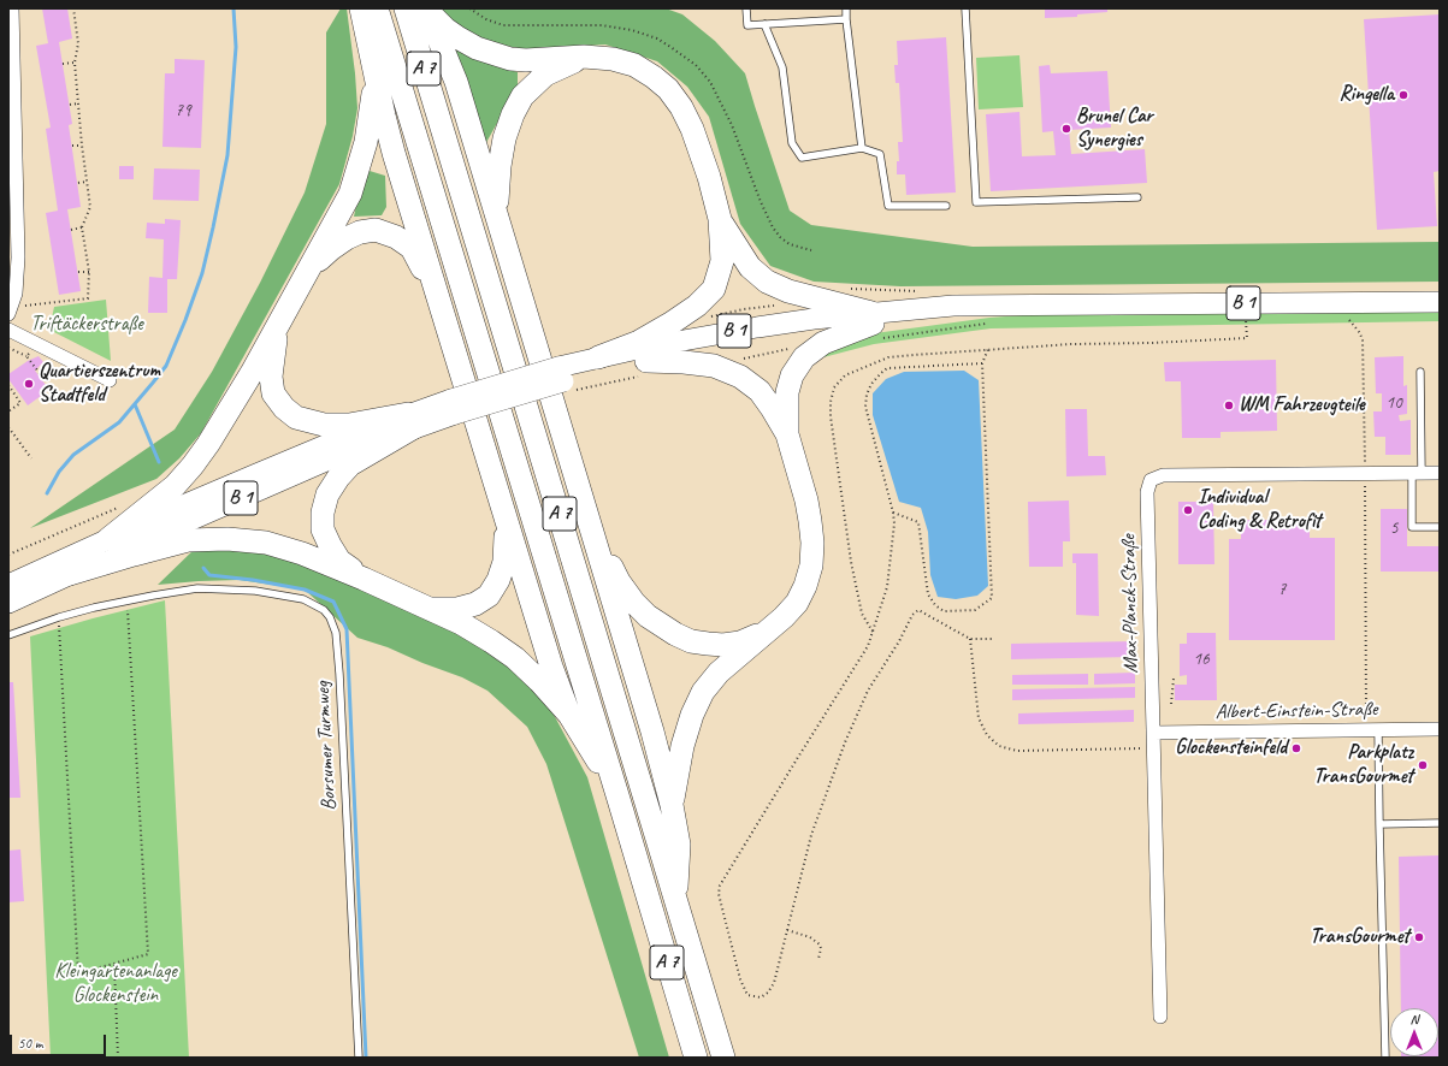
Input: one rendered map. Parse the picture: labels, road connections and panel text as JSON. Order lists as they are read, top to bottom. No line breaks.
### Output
{"streets":{"highway":["A 7"],"main road":["B 1"],"street":["Max-Planck-Straße","Albert-Einstein-Straße"],"lane":["Borsumer Turmweg"]},"crossings":[["Max-Planck-Straße","Albert-Einstein-Straße"]],"parks":["Triftäckerstraße","Kleingartenanlage Glockenstein"],"places":["Ringella","Brunel Car Synergies","Quartierszentrum Stadtfeld","WM Fahrzeugteile","Individual Coding & Retrofit","Glockensteinfeld","Parkplatz TransGourmet","TransGourmet"],"house_numbers":["79","10","5","7","16"],"scale_bar":"50 m","north":"top"}
